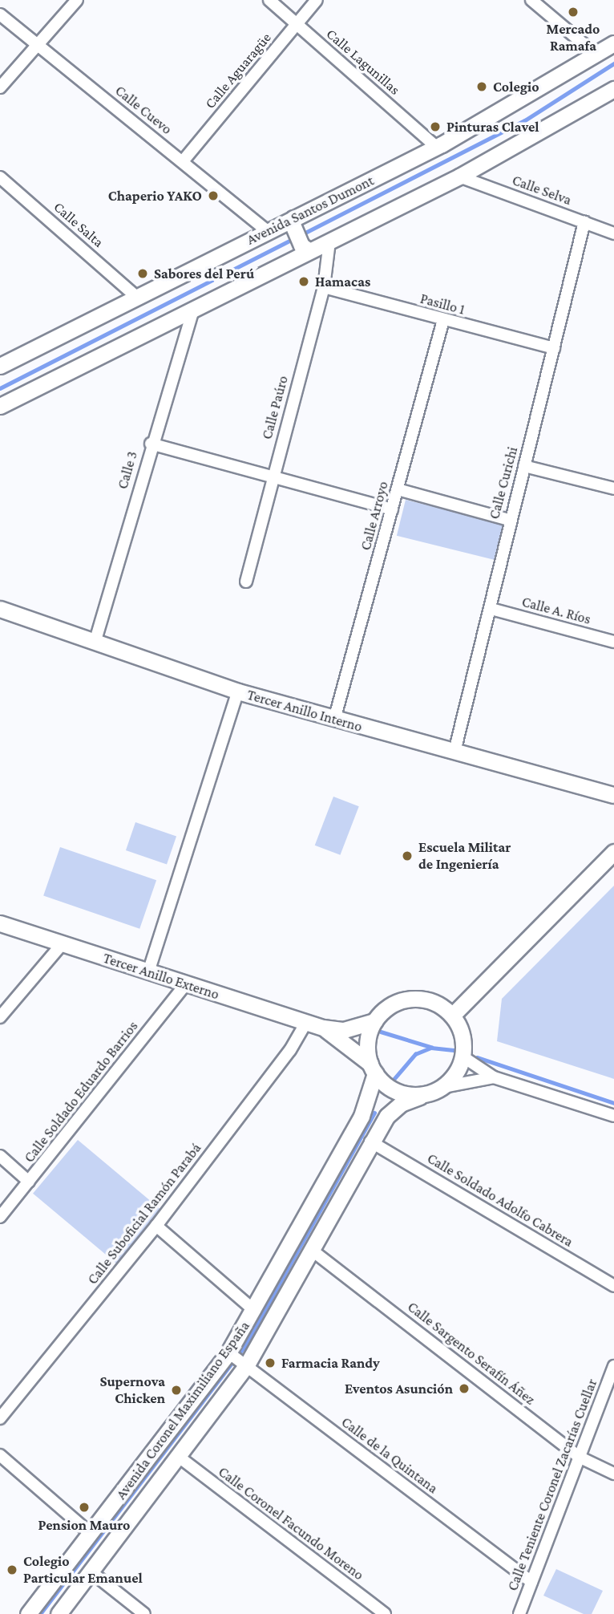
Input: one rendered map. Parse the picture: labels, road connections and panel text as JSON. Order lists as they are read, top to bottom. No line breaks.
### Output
{"streets":{"street":["Calle Lagunillas","Calle Aguaragüe","Calle Cuevo","Calle Selva","Avenida Santos Dumont","Calle Salta","Pasillo 1","Calle Paúro","Calle 3","Calle Curichi","Calle Arroyo","Calle A. Ríos","Tercer Anillo Interno","Tercer Anillo Externo","Calle Soldado Eduardo Barrios","Calle Soldado Adolfo Cabrera","Calle Suboficial Ramón Parabá","Calle Sargento Serafín Áñez","Avenida Coronel Maximiliano España","Calle de la Quintana","Calle Teniente Coronel Zacarías Cuellar","Calle Coronel Facundo Moreno"]},"crossings":[["Calle Lagunillas","Calle Aguaragüe"],["Calle Lagunillas","Avenida Santos Dumont"],["Calle Aguaragüe","Calle Cuevo"],["Calle Cuevo","Avenida Santos Dumont"],["Calle Selva","Calle Curichi"],["Avenida Santos Dumont","Calle Salta"],["Pasillo 1","Calle Paúro"],["Pasillo 1","Calle Curichi"],["Pasillo 1","Calle Arroyo"],["Calle 3","Tercer Anillo Interno"],["Calle Curichi","Calle A. Ríos"],["Calle Curichi","Tercer Anillo Interno"],["Calle Arroyo","Tercer Anillo Interno"],["Tercer Anillo Externo","Calle Soldado Eduardo Barrios"],["Tercer Anillo Externo","Calle Suboficial Ramón Parabá"],["Tercer Anillo Externo","Avenida Coronel Maximiliano España"],["Calle Soldado Adolfo Cabrera","Avenida Coronel Maximiliano España"],["Calle Sargento Serafín Áñez","Avenida Coronel Maximiliano España"],["Calle Sargento Serafín Áñez","Calle Teniente Coronel Zacarías Cuellar"],["Avenida Coronel Maximiliano España","Calle de la Quintana"],["Avenida Coronel Maximiliano España","Calle Coronel Facundo Moreno"],["Calle de la Quintana","Calle Teniente Coronel Zacarías Cuellar"]],"places":["Mercado Ramafa","Colegio","Pinturas Clavel","Chaperio YAKO","Sabores del Perú","Hamacas","Escuela Militar de Ingeniería","Farmacia Randy","Eventos Asunción","Supernova Chicken","Pension Mauro","Colegio Particular Emanuel"]}
